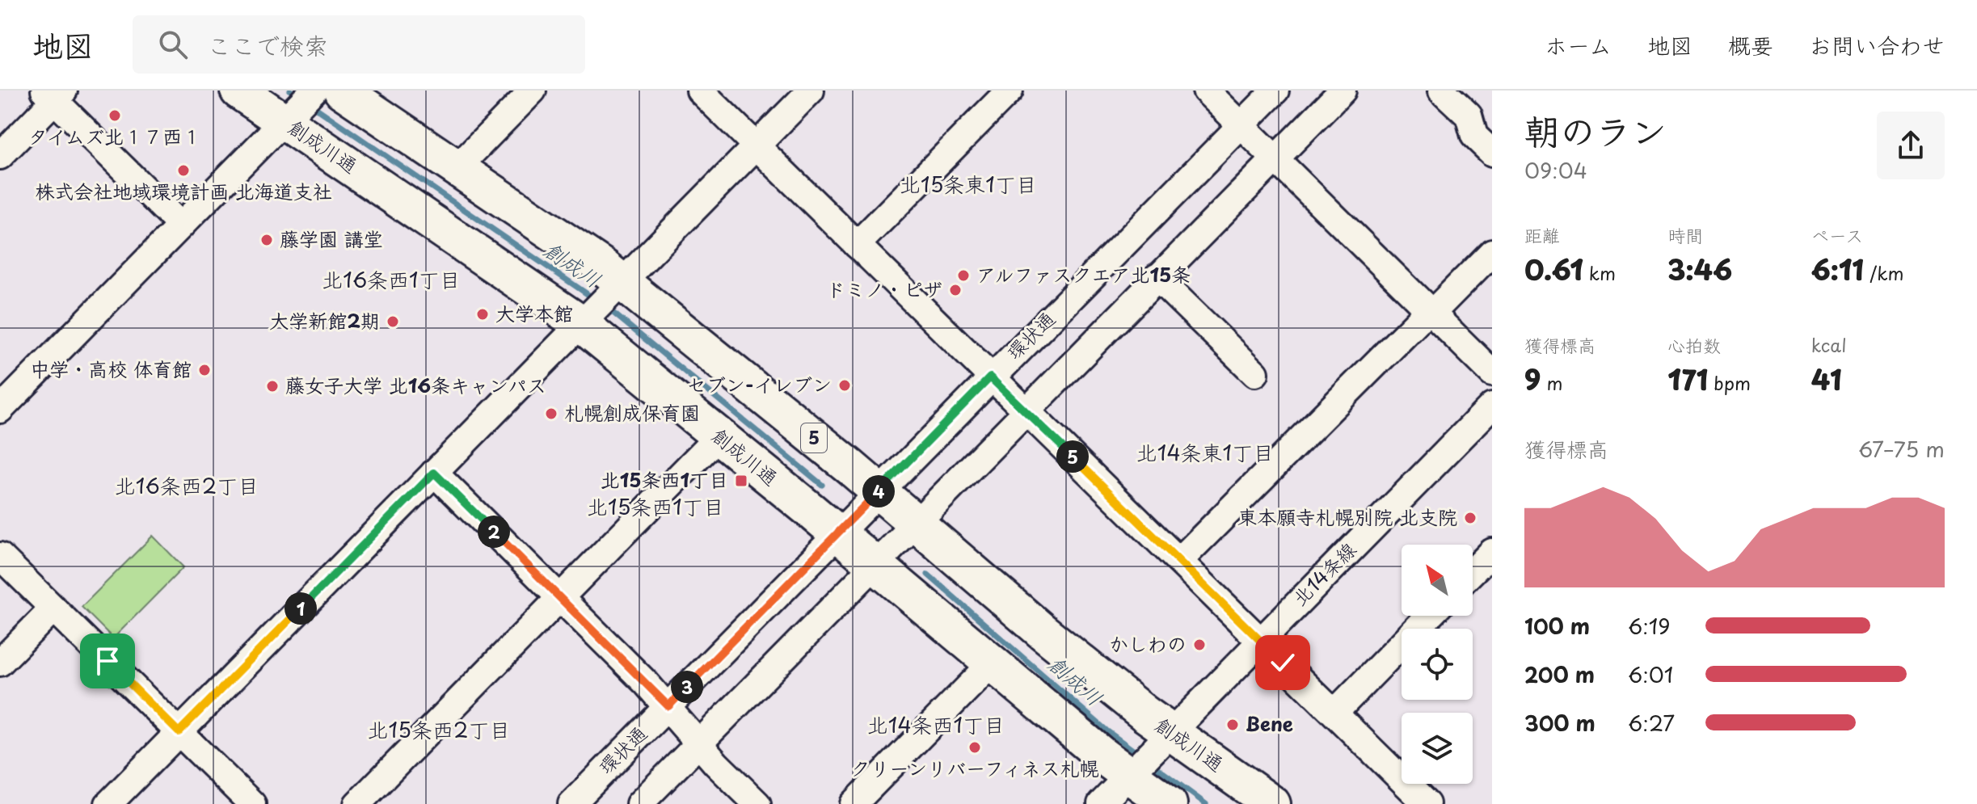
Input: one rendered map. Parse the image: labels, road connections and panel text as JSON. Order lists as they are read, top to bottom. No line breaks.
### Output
{"streets":{"highway":["創成川通","5"],"street":["環状通","北14条線"]},"crossings":[["創成川通","環状通"],["創成川通","北14条線"]],"districts":["北15条東1丁目","北16条西1丁目","北14条東1丁目","北16条西2丁目","北15条西1丁目","北14条西1丁目","北15条西2丁目"],"water":["創成川"],"places":{"other":["タイムズ北１７西１","株式会社地域環境計画 北海道支社","藤学園 講堂","アルファスクエア北15条","ドミノ・ピザ","大学本館","大学新館2期","中学・高校 体育館","セブン-イレブン","藤女子大学 北16条キャンパス","札幌創成保育園","東本願寺札幌別院 北支院","かしわの","Bene","クリーンリバーフィネス札幌"],"transit":["北15条西1丁目"]},"north":"top left","page":{"header":"地図","search":"ここで検索","nav":["ホーム","地図","概要","お問い合わせ"],"heading":["朝のラン","09:04"],"stats":[["距離","0.61 km"],["時間","3:46"],["ペース","6:11 /km"],["獲得標高","9 m"],["心拍数","171 bpm"],["kcal","41"]],"chart":["獲得標高","67–75 m"],"pins":["5","4","2","1","3"],"list":[{"name":"100 m","note":"6:19"},{"name":"200 m","note":"6:01"},{"name":"300 m","note":"6:27"}]}}
